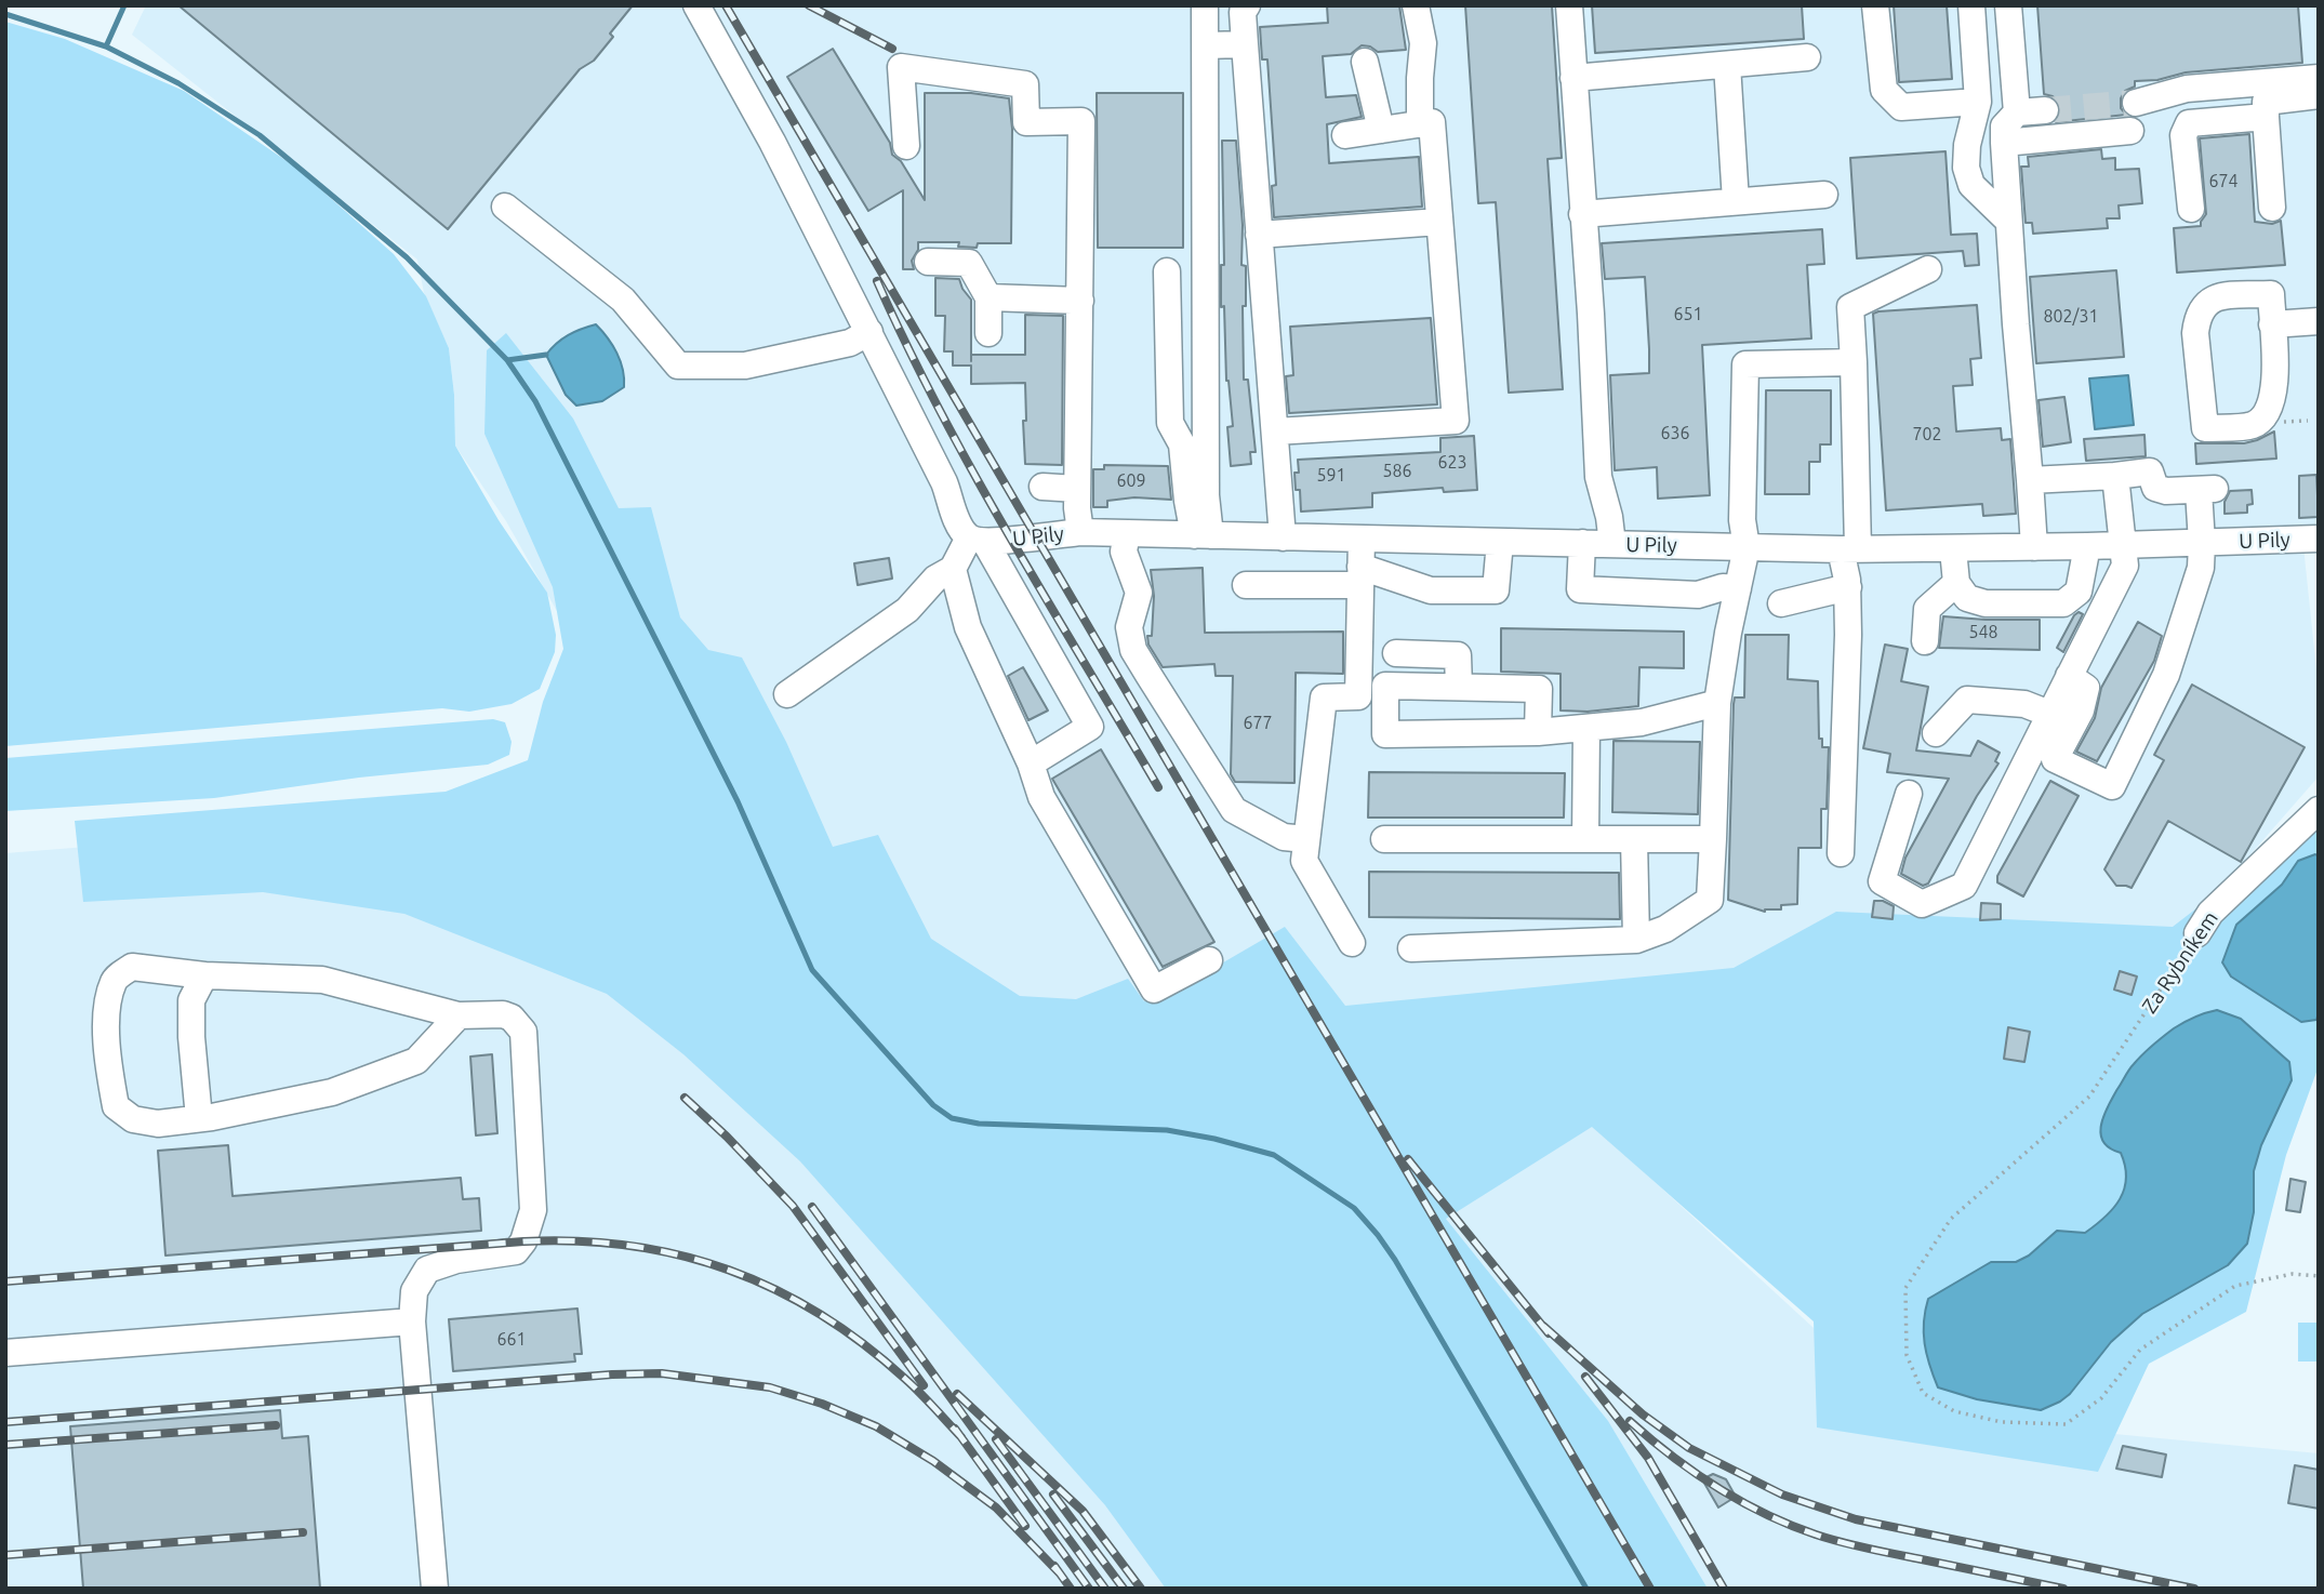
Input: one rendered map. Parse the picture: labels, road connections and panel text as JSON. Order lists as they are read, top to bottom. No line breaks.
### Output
{"streets":{"street":["U Pily","Za Rybníkem"]},"house_numbers":["674","651","802/31","636","702","623","586","591","609","548","677","661"]}
